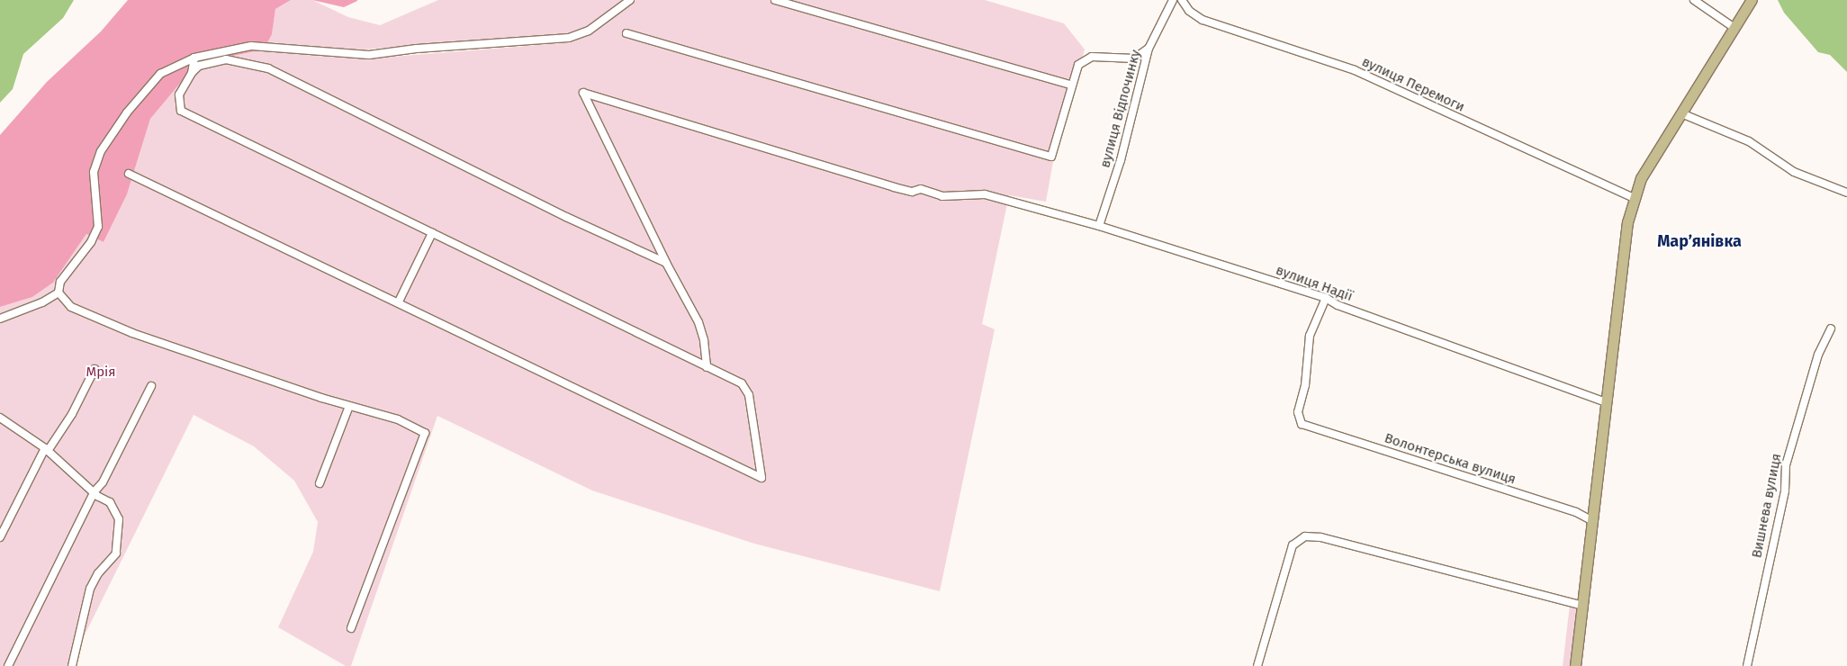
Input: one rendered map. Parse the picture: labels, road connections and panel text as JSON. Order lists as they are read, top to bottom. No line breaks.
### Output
{"streets":{"street":["вулиця Перемоги","вулиця Відпочинку","вулиця Надії","Волонтерська вулиця","Вишнева вулиця"]},"crossings":[["вулиця Відпочинку","вулиця Надії"],["вулиця Надії","Волонтерська вулиця"]],"districts":["Мар’янівка"],"parks":["Мрія"]}
